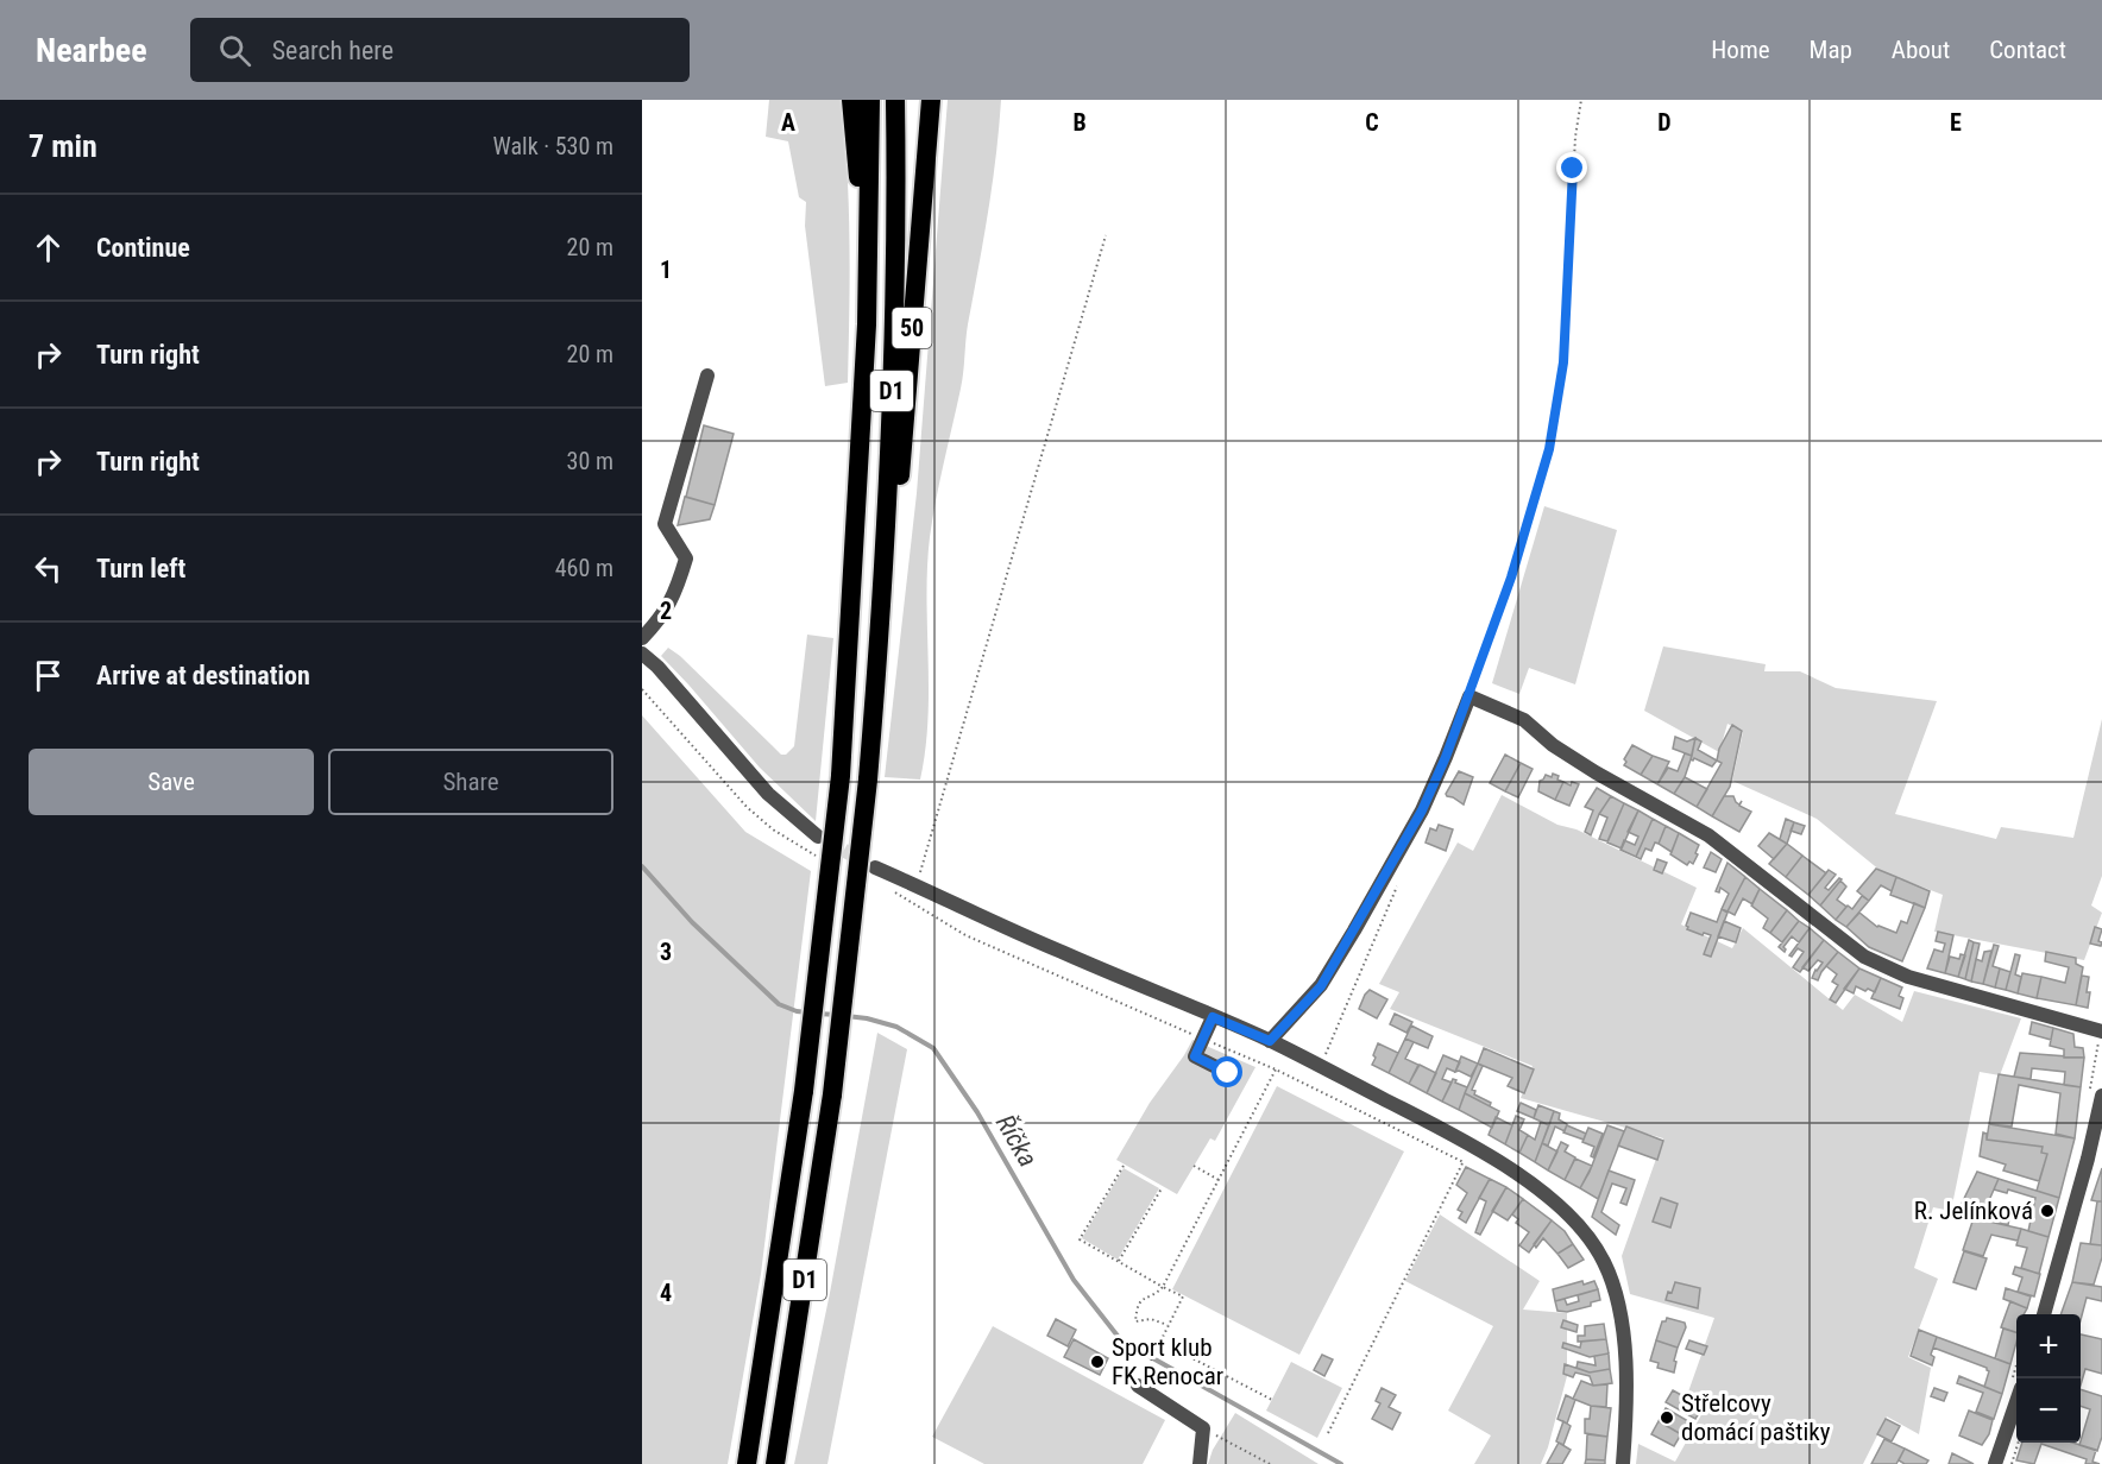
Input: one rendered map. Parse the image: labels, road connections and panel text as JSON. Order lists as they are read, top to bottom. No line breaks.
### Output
{"streets":{"highway":["50","D1"]},"crossings":[["50","D1"]],"water":["Říčka"],"places":["R. Jelínková","Sport klub FK Renocar","Střelcovy domácí paštiky"],"page":{"header":"Nearbee","search":"Search here","nav":["Home","Map","About","Contact"],"heading":["7 min","Walk · 530 m"],"list":[["Continue","20 m"],["Turn right","20 m"],["Turn right","30 m"],["Turn left","460 m"],"Arrive at destination"],"buttons":["Save","Share"],"map_buttons":["+","−"]},"grid":{"columns":["A","B","C","D","E"],"rows":["1","2","3","4"]}}
